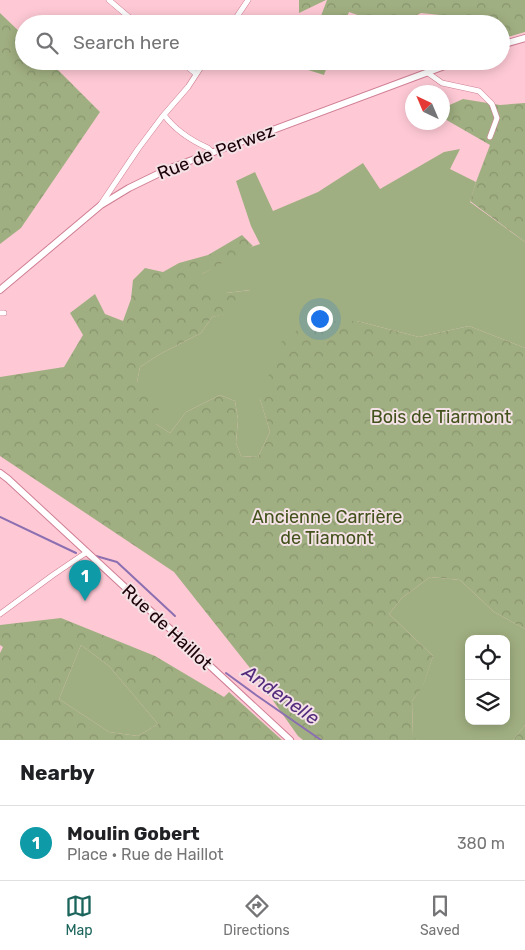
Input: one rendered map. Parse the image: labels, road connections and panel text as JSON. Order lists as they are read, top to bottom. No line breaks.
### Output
{"streets":{"street":["Rue de Perwez","Rue de Haillot"]},"water":["Andenelle"],"parks":["Bois de Tiarmont","Ancienne Carrière de Tiamont"],"north":"top left","page":{"search":"Search here","pins":"1","heading":"Nearby","list":[{"mark":"1","name":"Moulin Gobert","note":"Place · Rue de Haillot","value":"380 m"}],"nav":["Map","Directions","Saved"]}}
